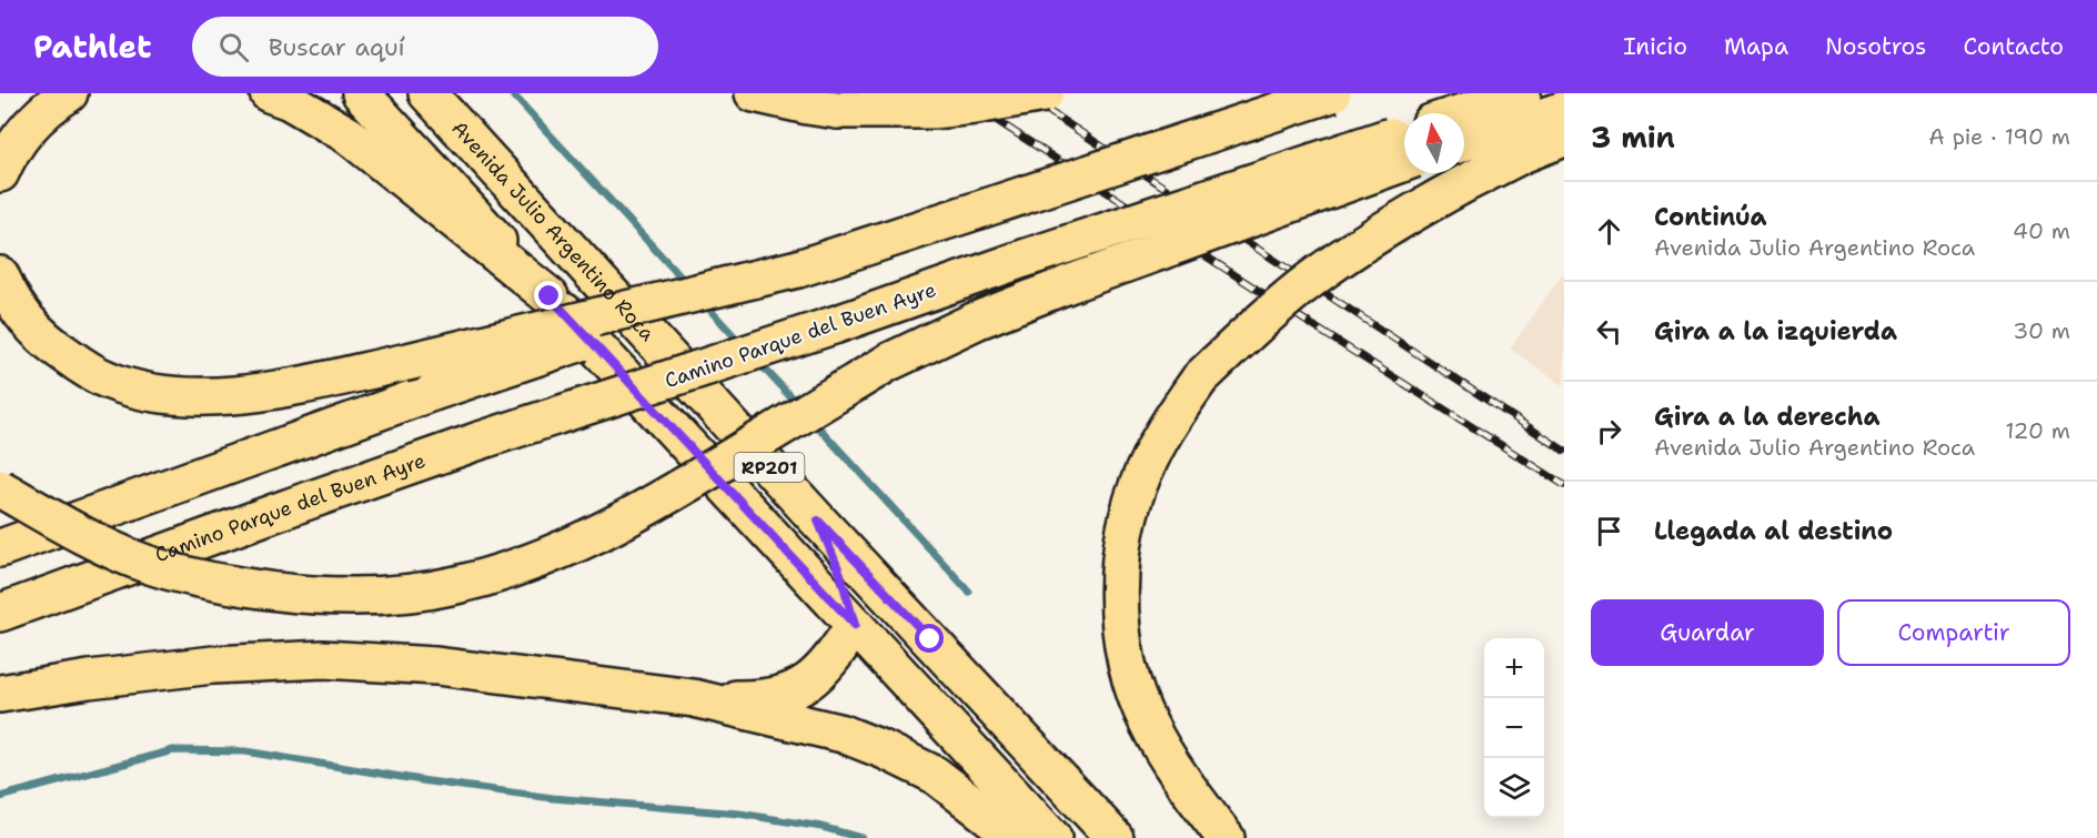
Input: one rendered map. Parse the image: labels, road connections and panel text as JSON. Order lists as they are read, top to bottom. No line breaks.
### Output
{"streets":{"main road":["Avenida Julio Argentino Roca","Camino Parque del Buen Ayre","RP201"]},"north":"top","page":{"header":"Pathlet","search":"Buscar aquí","nav":["Inicio","Mapa","Nosotros","Contacto"],"heading":["3 min","A pie · 190 m"],"list":[["Continúa","Avenida Julio Argentino Roca","40 m"],["Gira a la izquierda","30 m"],["Gira a la derecha","Avenida Julio Argentino Roca","120 m"],"Llegada al destino"],"buttons":["Guardar","Compartir"],"map_buttons":["+","−"]}}
